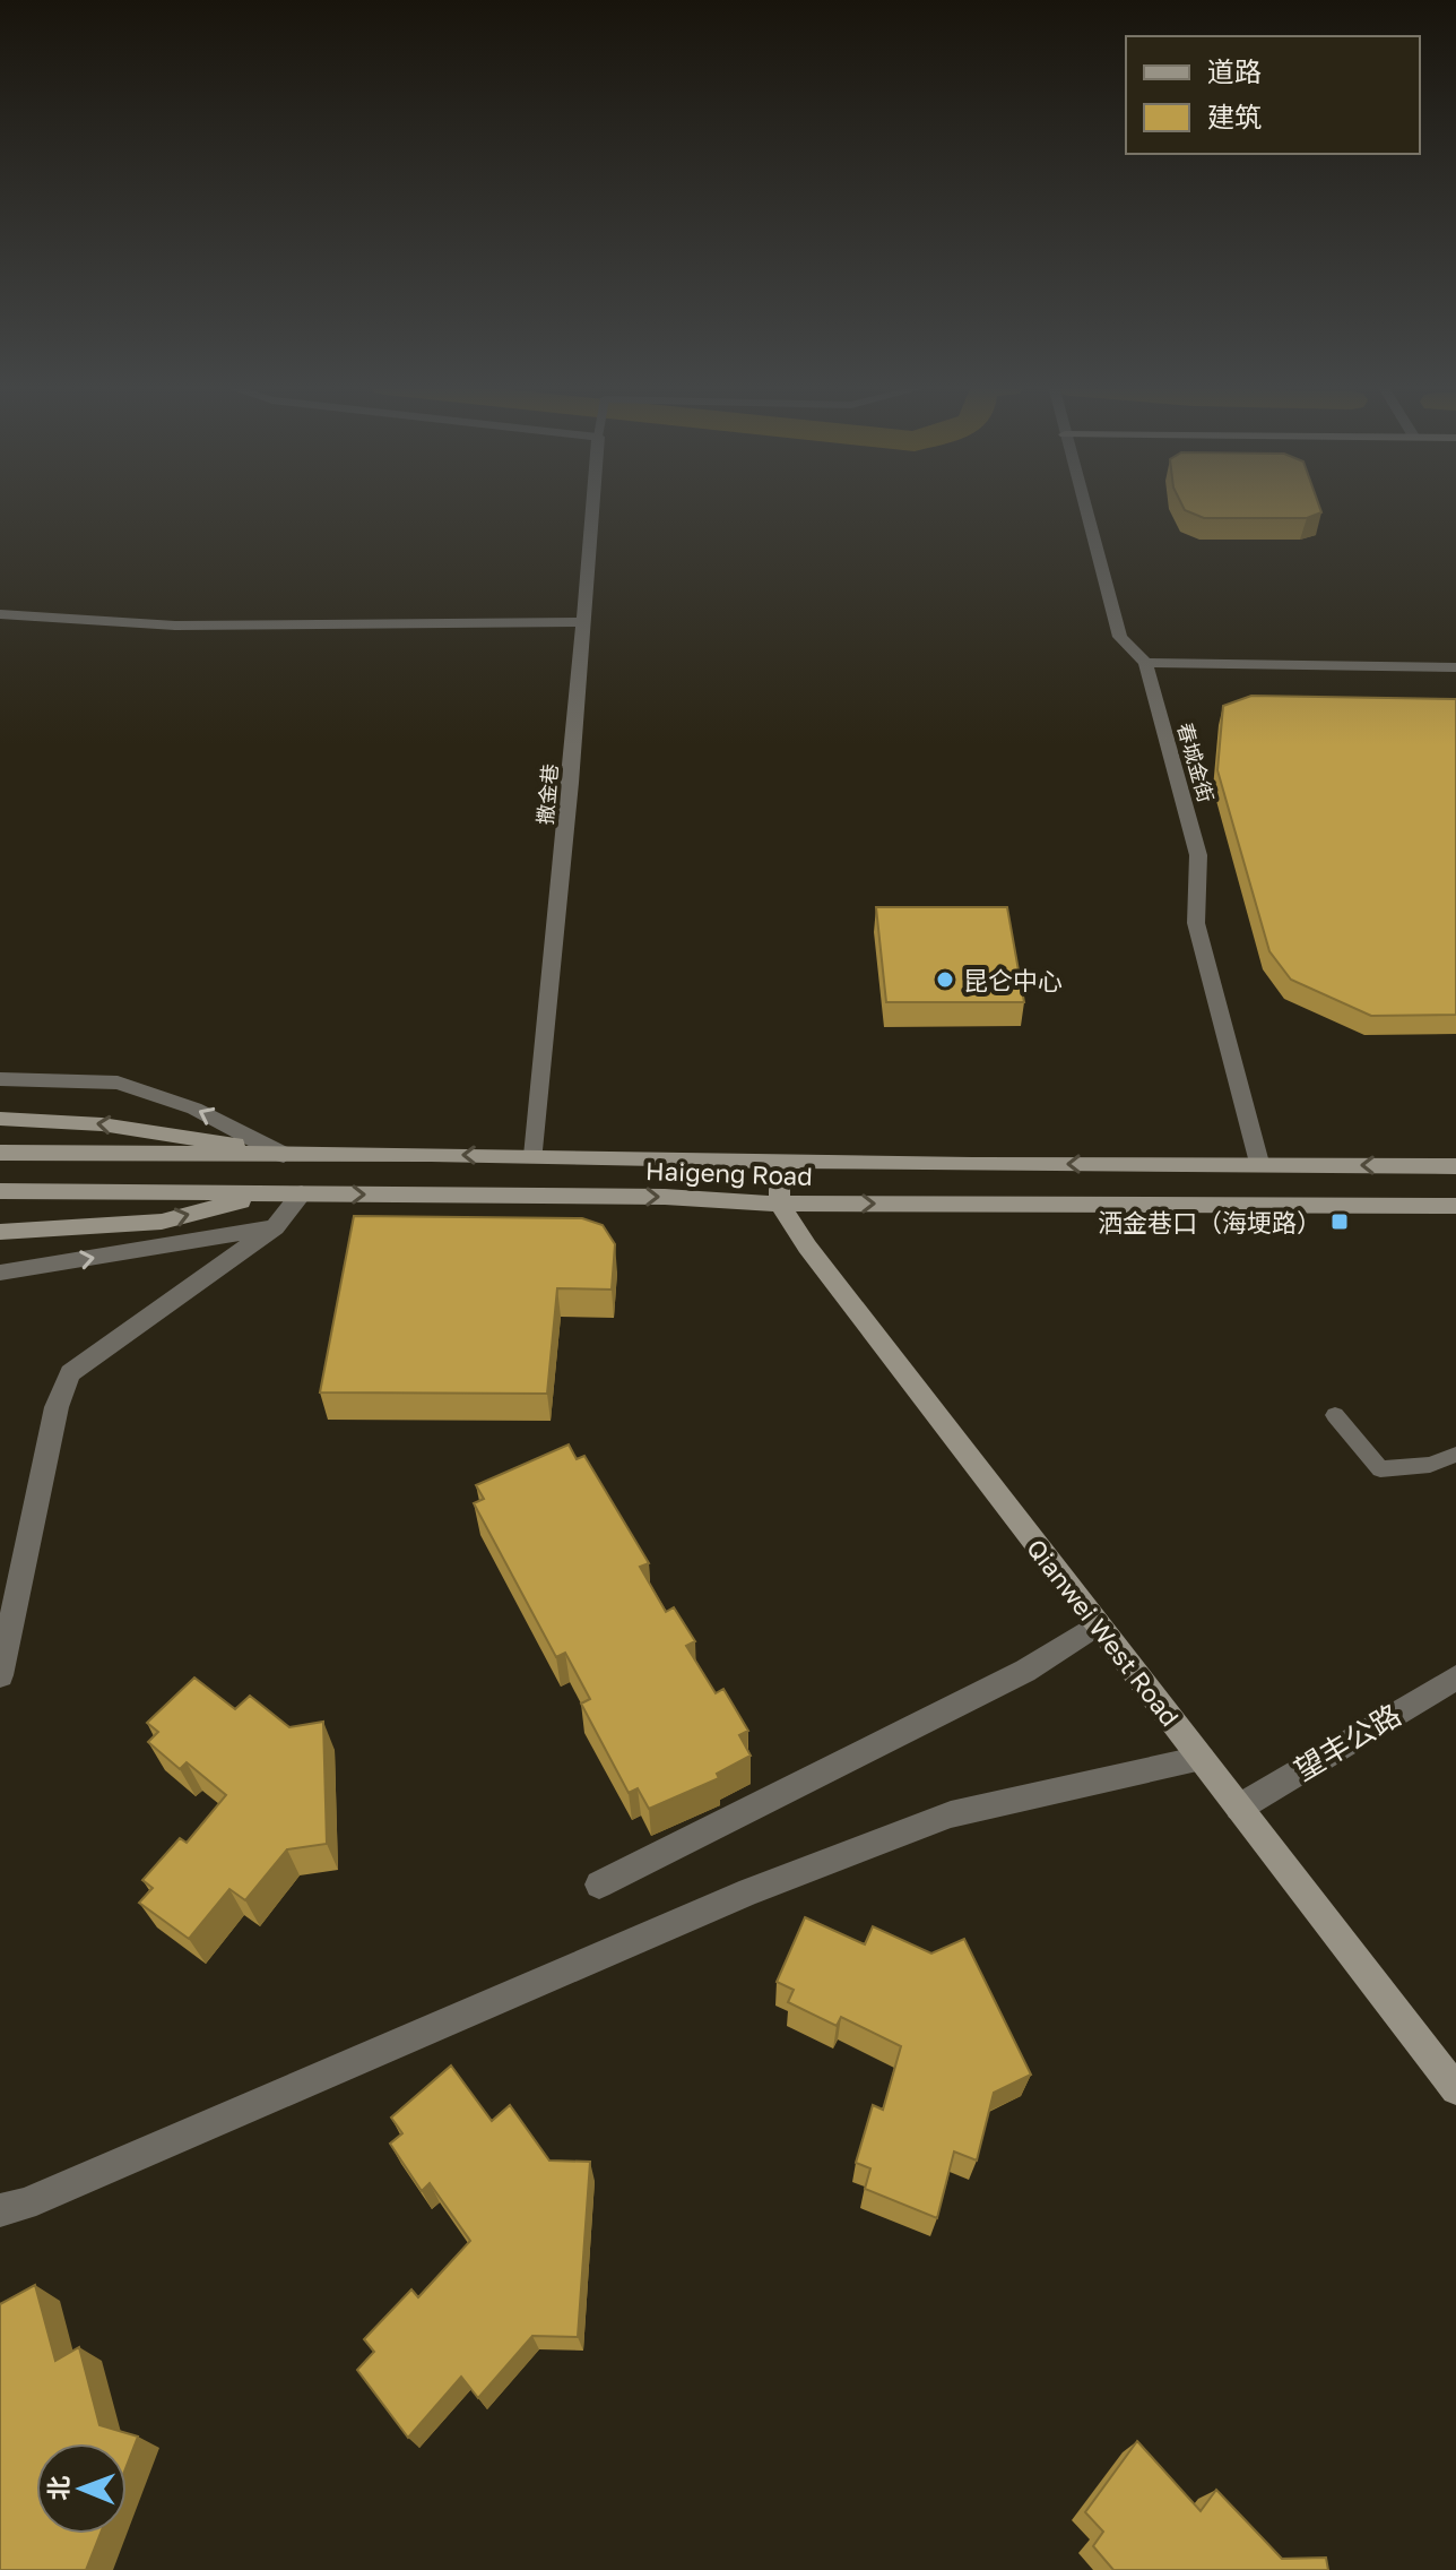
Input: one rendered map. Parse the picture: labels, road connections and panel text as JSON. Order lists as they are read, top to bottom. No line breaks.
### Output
{"streets":{"main road":["Haigeng Road","Qianwei West Road"],"street":["春城金街","撒金巷","望丰公路"]},"crossings":[["春城金街","Haigeng Road"],["撒金巷","Haigeng Road"],["Haigeng Road","Qianwei West Road"],["Qianwei West Road","望丰公路"]],"places":{"other":["昆仑中心"],"transit":["洒金巷口（海埂路）"]},"legend":["道路","建筑"],"north":"left"}
